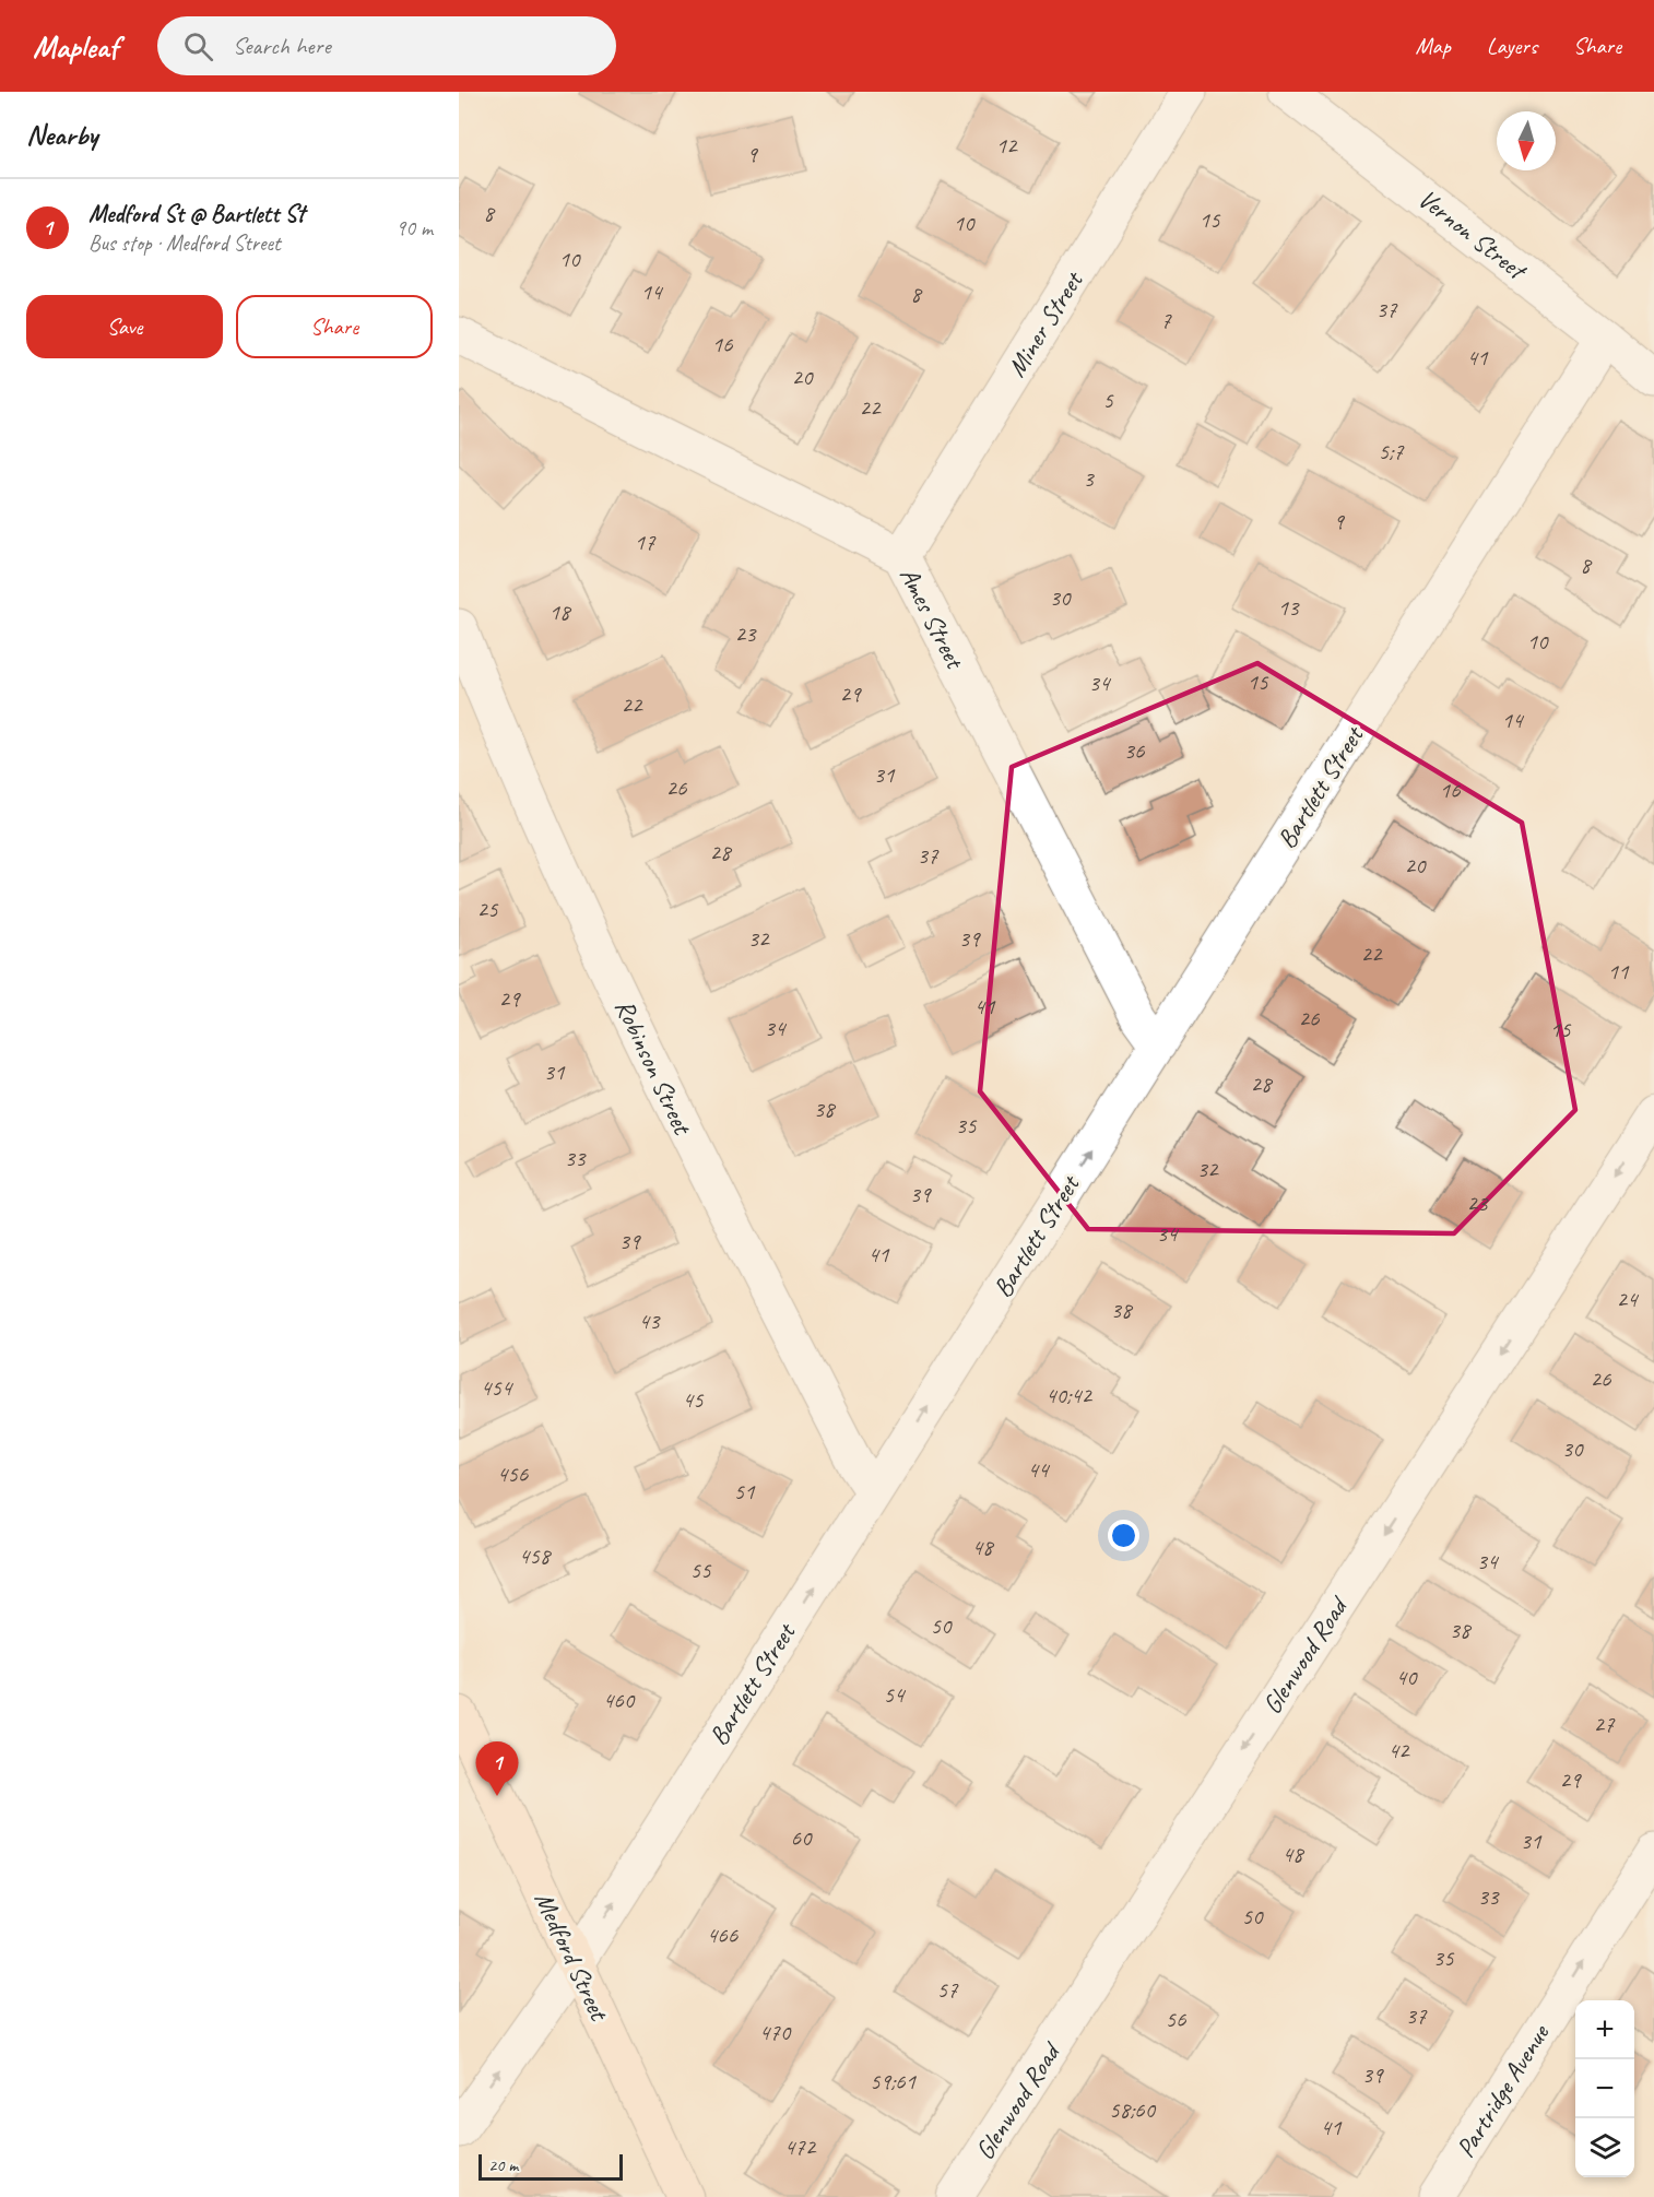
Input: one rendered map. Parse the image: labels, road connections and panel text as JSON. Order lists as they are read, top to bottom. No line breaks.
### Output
{"streets":{"main road":["Medford Street"],"street":["Vernon Street","Miner Street","Ames Street","Bartlett Street","Robinson Street","Glenwood Road","Partridge Avenue"]},"crossings":[["Vernon Street","Bartlett Street"],["Miner Street","Ames Street"],["Ames Street","Bartlett Street"],["Bartlett Street","Robinson Street"],["Bartlett Street","Medford Street"]],"one_way":["Bartlett Street","Glenwood Road","Partridge Avenue"],"house_numbers":["12","9","8","15","10","10","14","8","37","7","16","41","20","5","22","5;7","3","9","17","8","30","13","18","23","10","15","34","29","22","14","36","31","26","16","28","37","20","25","32","39","22","11","29","41","26","34","15","31","28","38","35","33","32","39","23","34","39","41","24","38","43","26","454","40;42","45","30","44","456","51","48","458","34","55","50","38","40","54","460","27","42","29","60","31","48","33","50","466","35","57","37","56","470","39","59;61","58;60","41","472"],"scale_bar":"20 m","north":"bottom","page":{"header":"Mapleaf","search":"Search here","nav":["Map","Layers","Share"],"heading":"Nearby","list":[{"mark":"1","name":"Medford St @ Bartlett St","note":"Bus stop · Medford Street","value":"90 m"}],"buttons":["Save","Share"],"pins":"1","map_buttons":["+","−"],"scale":"20 m"}}
